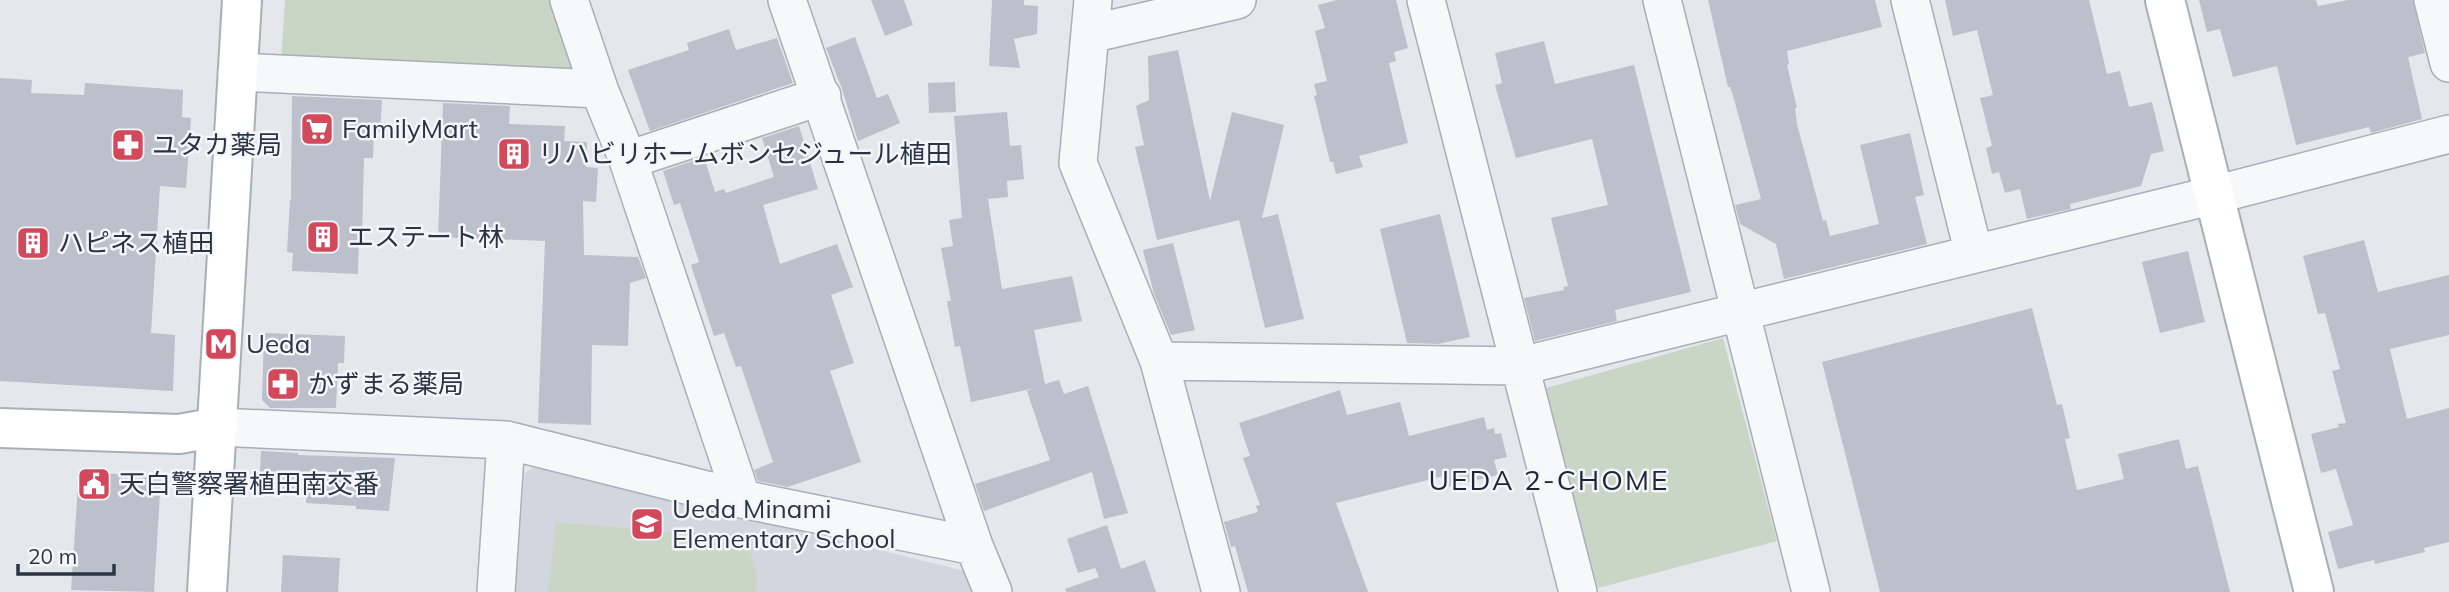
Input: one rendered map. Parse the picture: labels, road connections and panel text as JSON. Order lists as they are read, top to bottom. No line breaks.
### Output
{"districts":["UEDA 2-CHOME"],"places":{"supermarket":["FamilyMart"],"pharmacy":["ユタカ薬局","かずまる薬局"],"building":["リハビリホームボンセジュール植田","エステート林","ハピネス植田"],"metro station":["Ueda"],"public building":["天白警察署植田南交番"],"school or university":["Ueda Minami Elementary School"]},"scale_bar":"20 m"}
